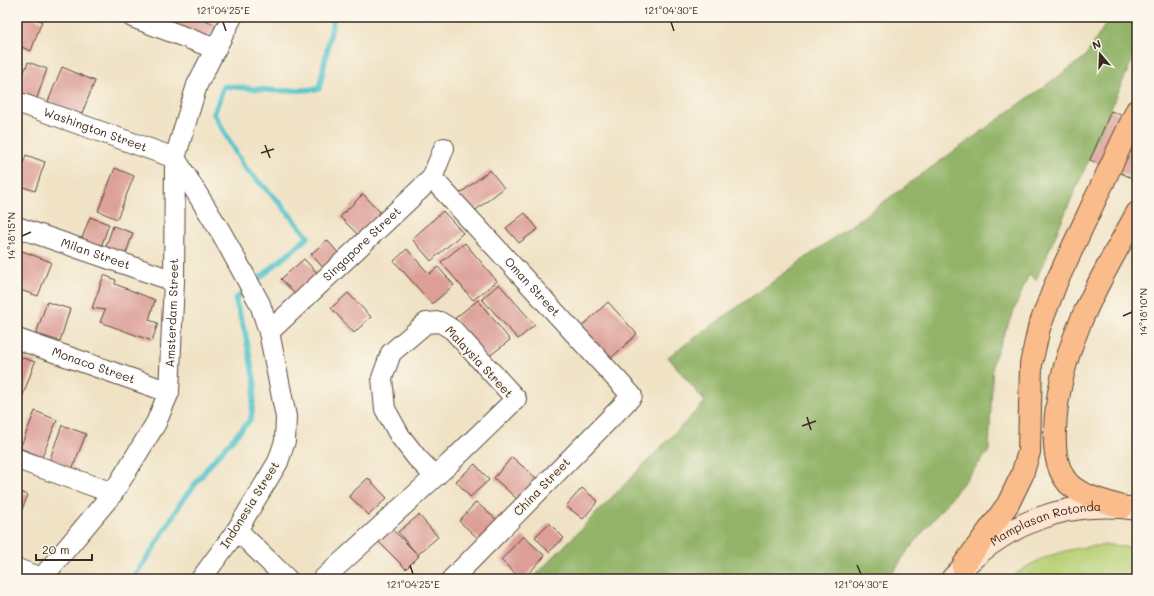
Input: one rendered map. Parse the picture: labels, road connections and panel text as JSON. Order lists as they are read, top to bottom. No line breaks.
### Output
{"streets":{"main road":["Mamplasan Rotonda"],"street":["Washington Street","Singapore Street","Milan Street","Oman Street","Amsterdam Street","Malaysia Street","Monaco Street","China Street","Indonesia Street"]},"crossings":[["Washington Street","Amsterdam Street"],["Washington Street","Indonesia Street"],["Singapore Street","Oman Street"],["Singapore Street","Indonesia Street"],["Milan Street","Amsterdam Street"],["Oman Street","China Street"],["Amsterdam Street","Monaco Street"],["Amsterdam Street","Indonesia Street"]],"scale_bar":"20 m","north":"top","coordinates":["121°04'25\"E","121°04'30\"E","14°18'15\"N","14°18'10\"N"]}
